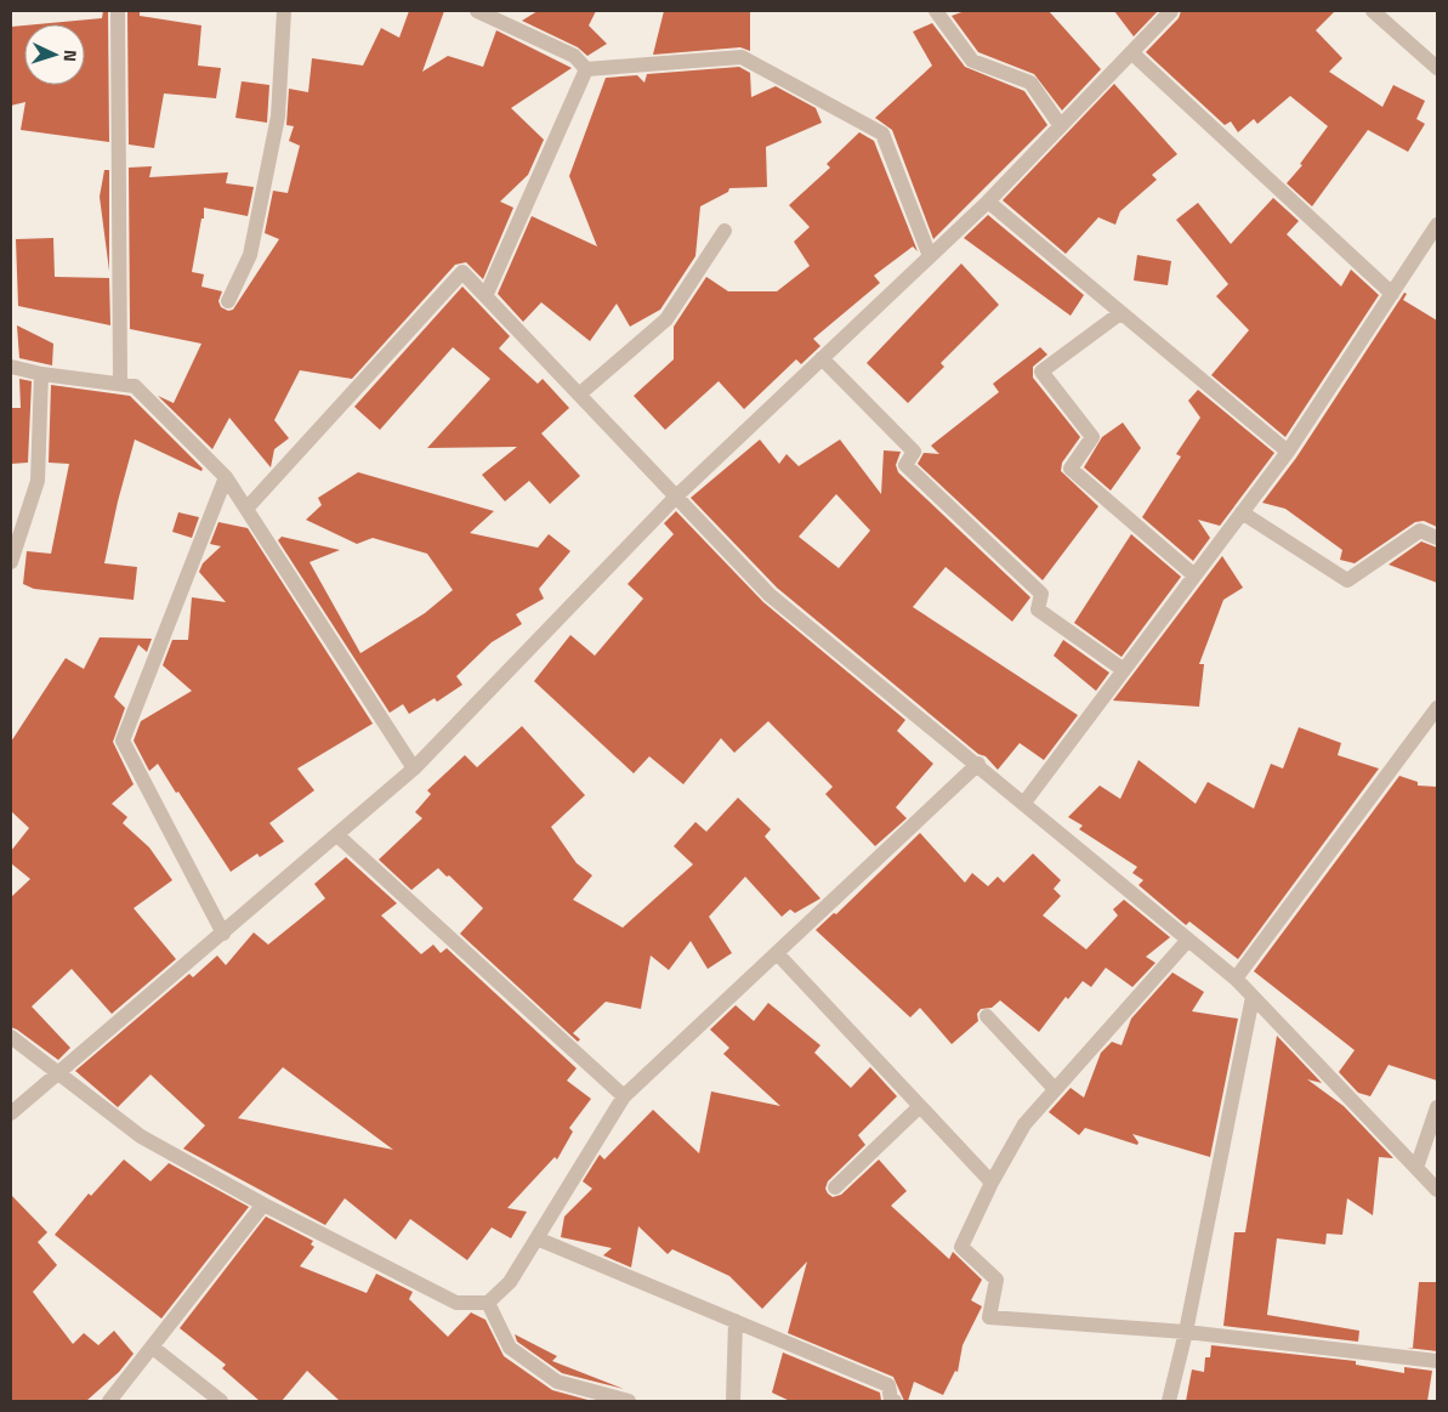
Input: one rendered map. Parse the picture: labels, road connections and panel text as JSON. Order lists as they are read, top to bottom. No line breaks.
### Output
{"north":"right"}
